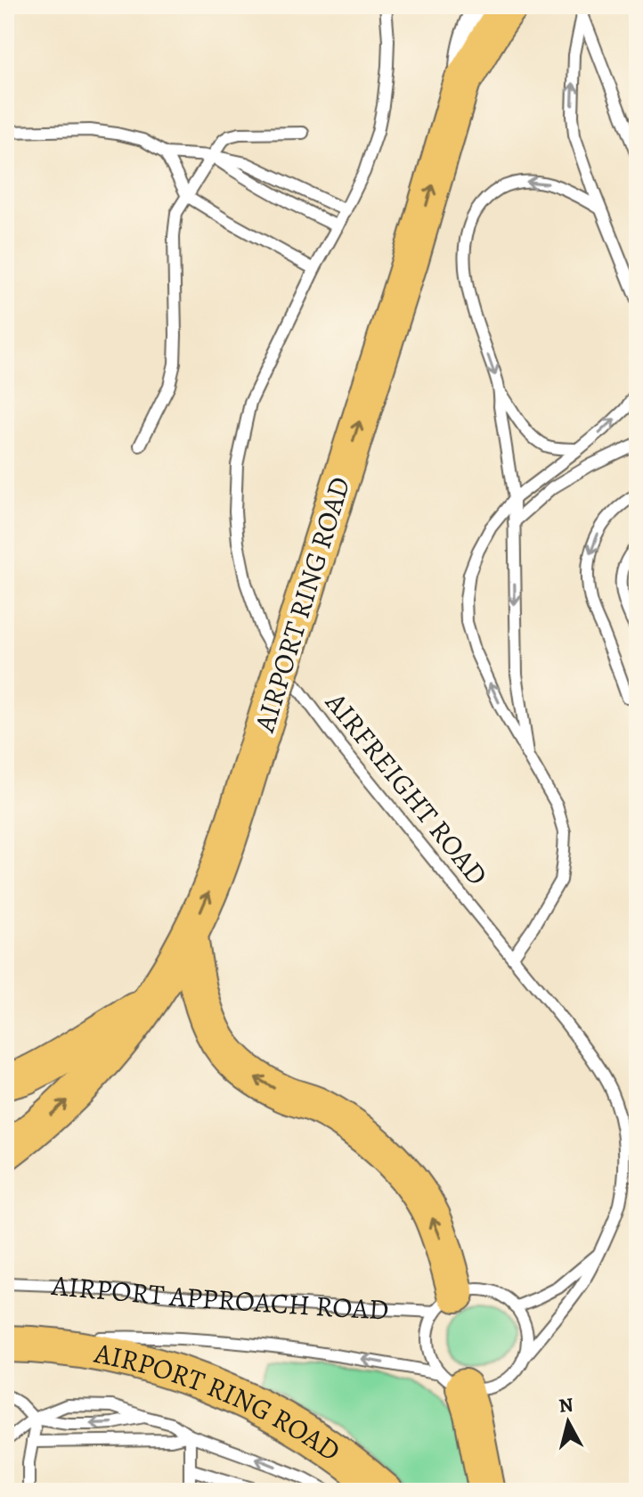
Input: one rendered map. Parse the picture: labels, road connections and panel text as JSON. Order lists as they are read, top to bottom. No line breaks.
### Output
{"streets":{"main road":["AIRPORT RING ROAD"],"lane":["AIRFREIGHT ROAD","AIRPORT APPROACH ROAD"]},"crossings":[["AIRPORT RING ROAD","AIRPORT APPROACH ROAD"],["AIRFREIGHT ROAD","AIRPORT APPROACH ROAD"]],"one_way":["AIRPORT RING ROAD"],"north":"top"}
